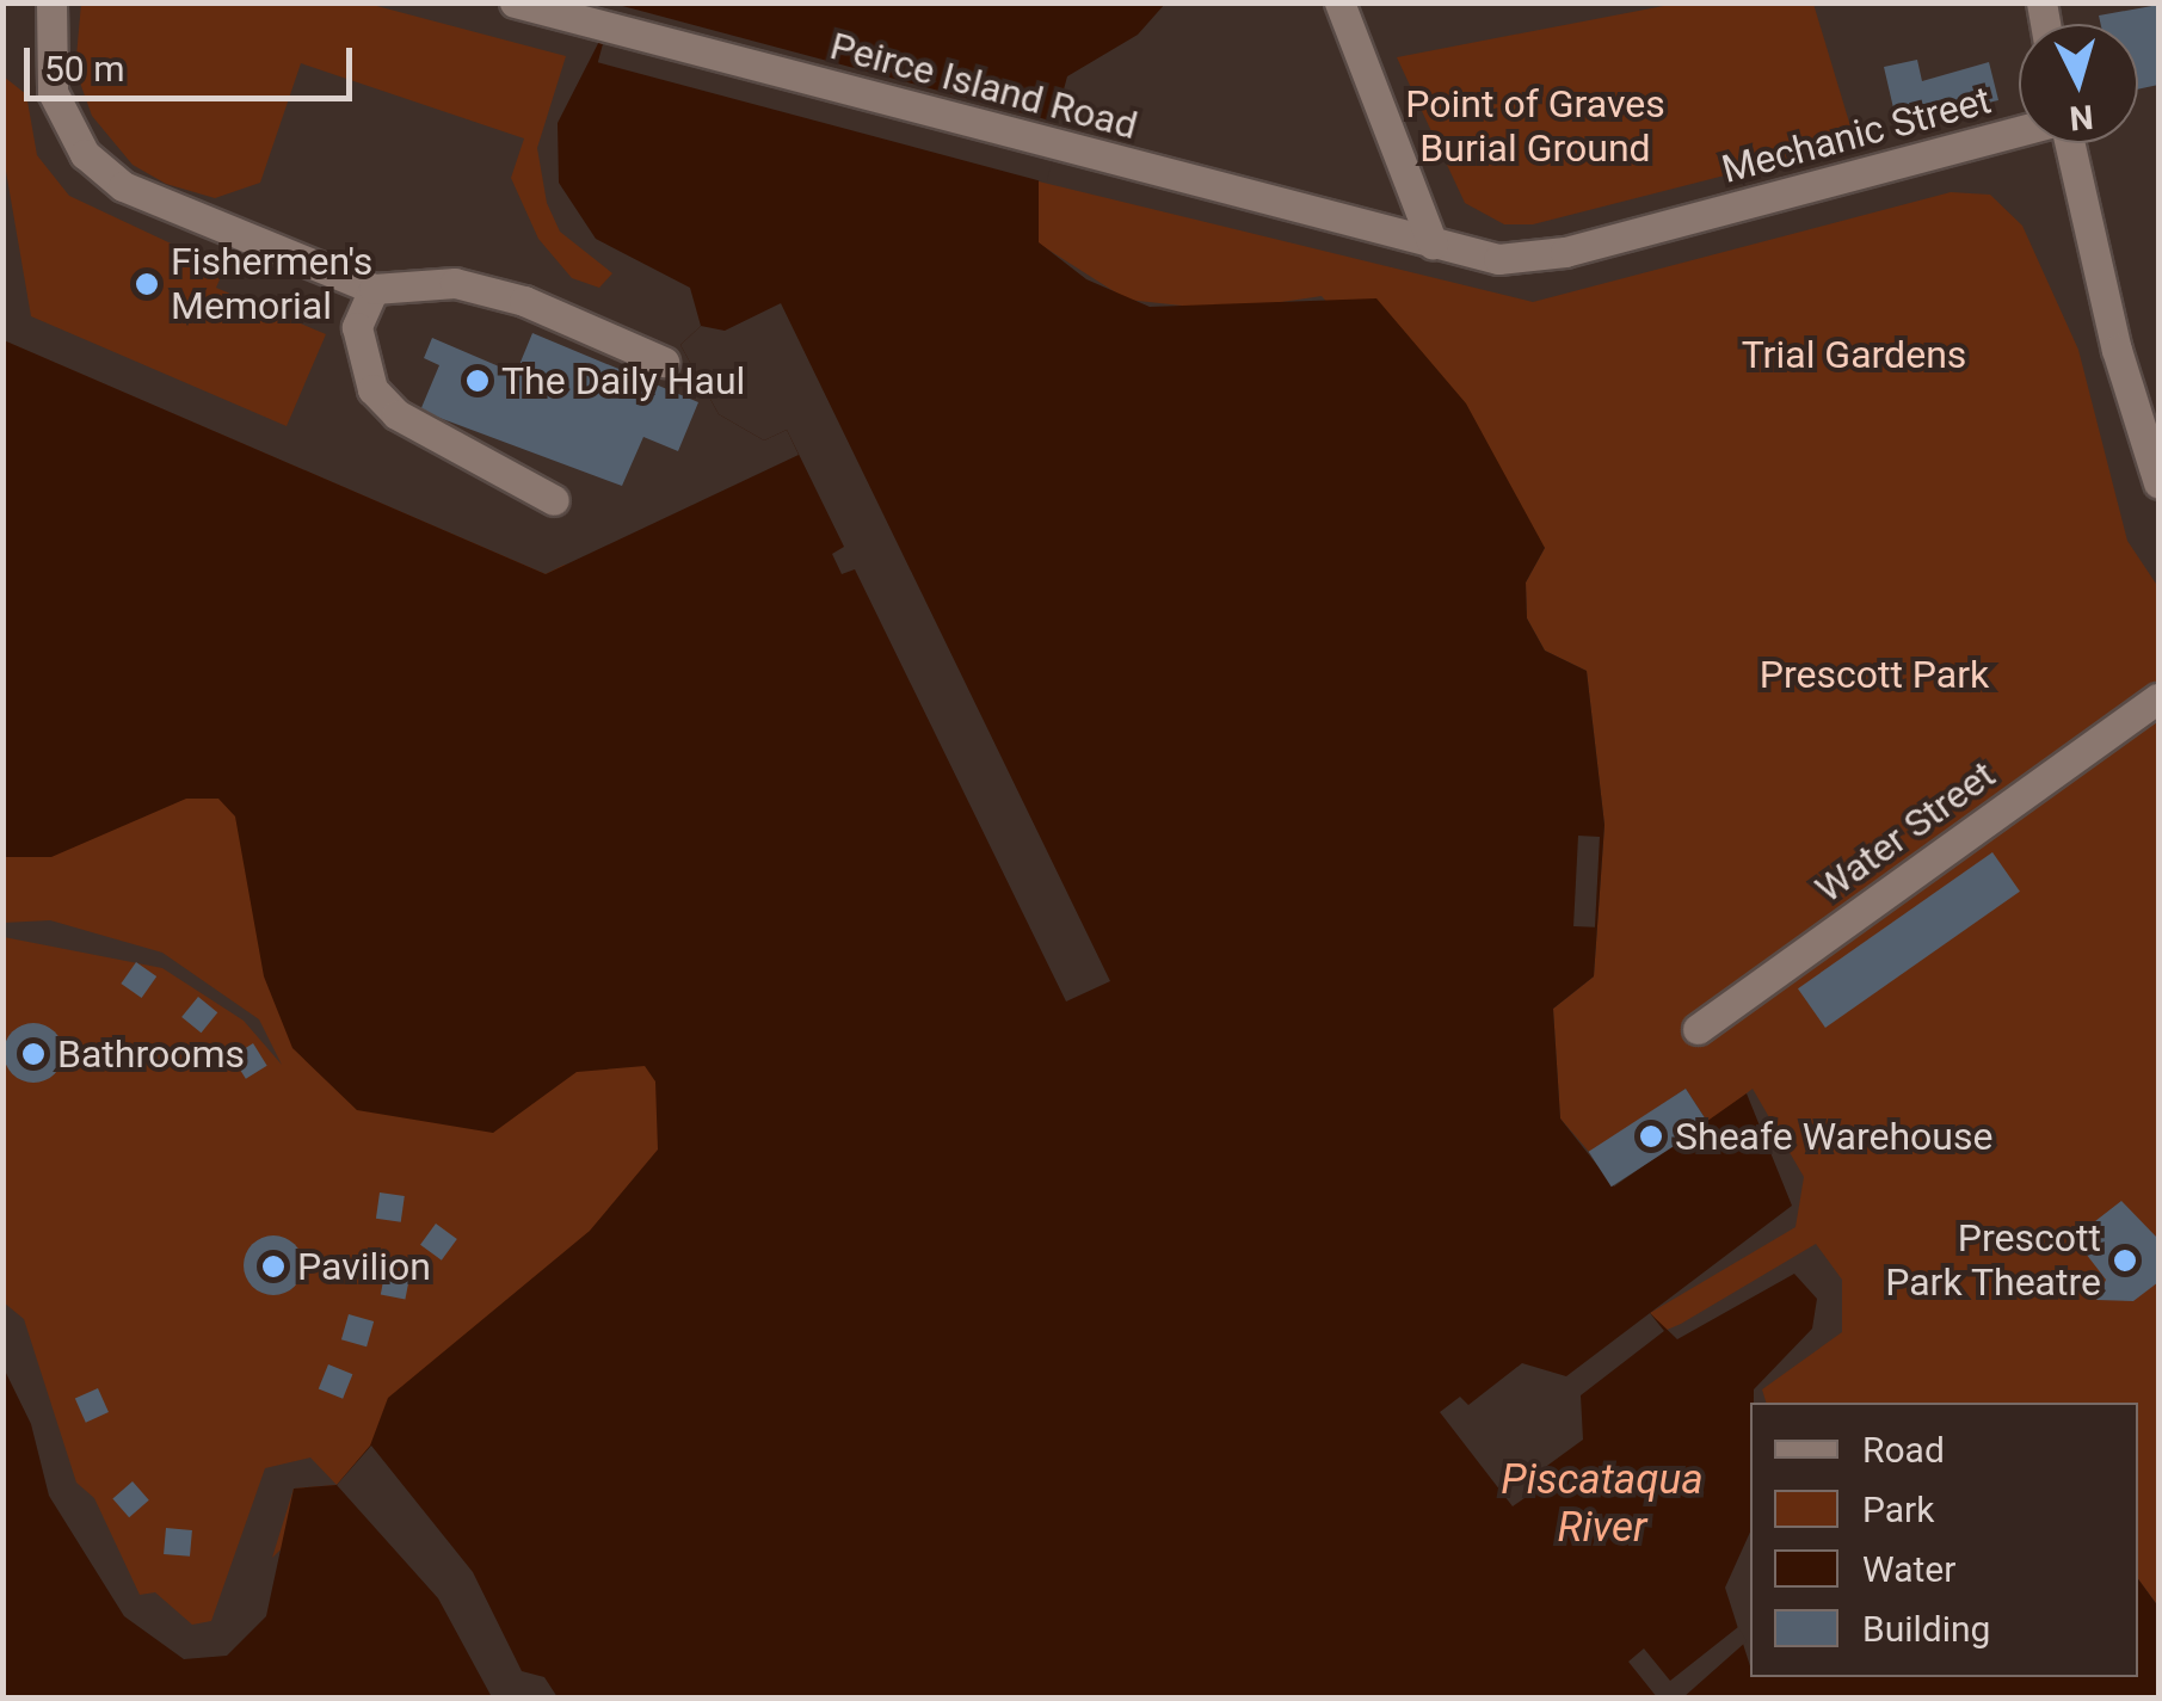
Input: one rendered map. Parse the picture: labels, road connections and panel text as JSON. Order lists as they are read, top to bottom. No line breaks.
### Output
{"streets":{"street":["Peirce Island Road","Mechanic Street","Water Street"]},"crossings":[["Peirce Island Road","Mechanic Street"]],"water":["Piscataqua River"],"parks":["Point of Graves Burial Ground","Trial Gardens","Prescott Park"],"places":["Fishermen's Memorial","The Daily Haul","Bathrooms","Sheafe Warehouse","Prescott Park Theatre","Pavilion"],"legend":["Road","Park","Water","Building"],"scale_bar":"50 m","north":"bottom"}
